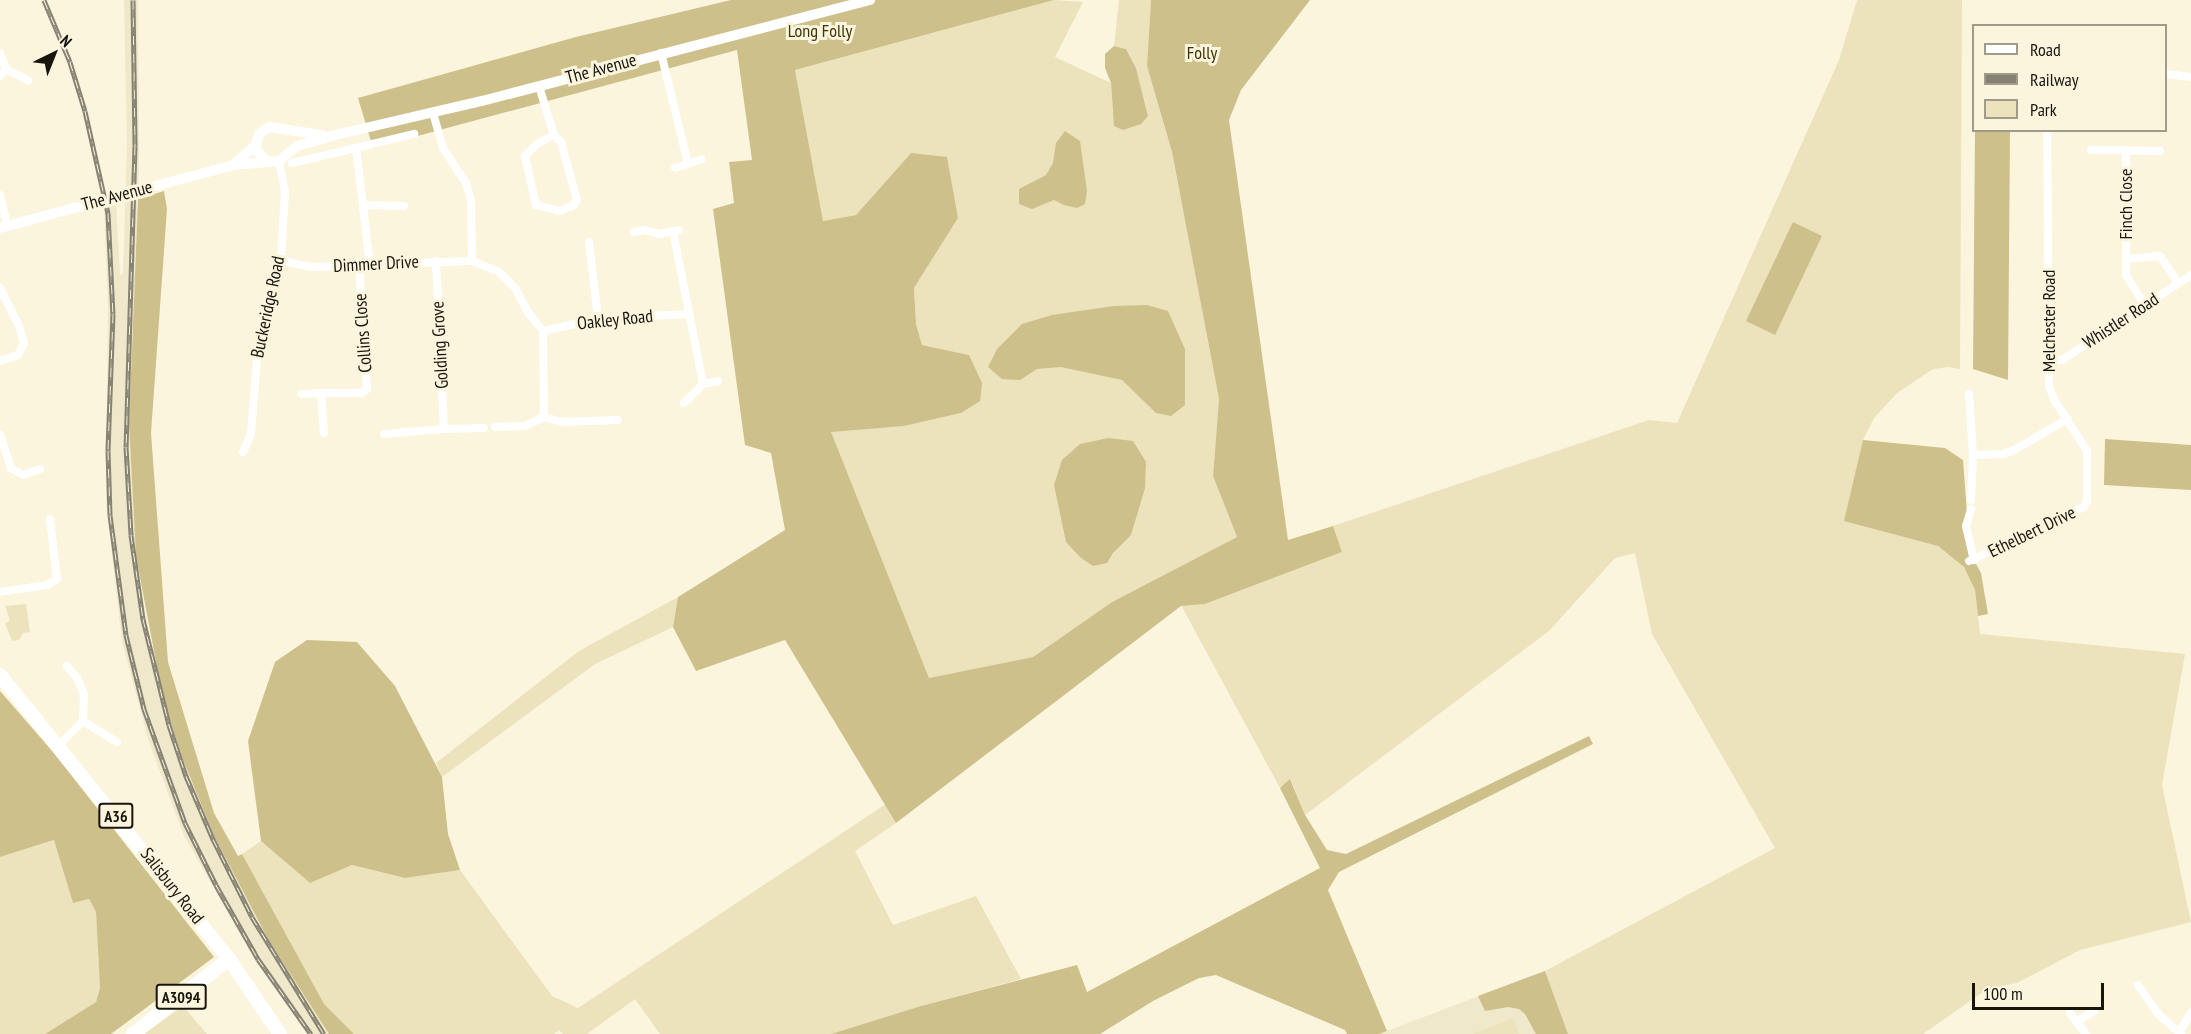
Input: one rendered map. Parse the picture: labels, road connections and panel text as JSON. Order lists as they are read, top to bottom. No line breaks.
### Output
{"streets":{"main road":["A36","Salisbury Road","A3094"],"street":["The Avenue","Finch Close","Dimmer Drive","Buckeridge Road","Oakley Road","Melchester Road","Whistler Road","Collins Close","Golding Grove","Ethelbert Drive"]},"crossings":[["The Avenue","Buckeridge Road"],["Finch Close","Whistler Road"],["Dimmer Drive","Buckeridge Road"],["Dimmer Drive","Collins Close"],["Dimmer Drive","Golding Grove"],["Melchester Road","Whistler Road"],["Melchester Road","Ethelbert Drive"],["A36","Salisbury Road"],["A36","A3094"],["Salisbury Road","A3094"]],"parks":["Long Folly","Folly"],"legend":["Road","Railway","Park"],"scale_bar":"100 m","north":"top right"}
